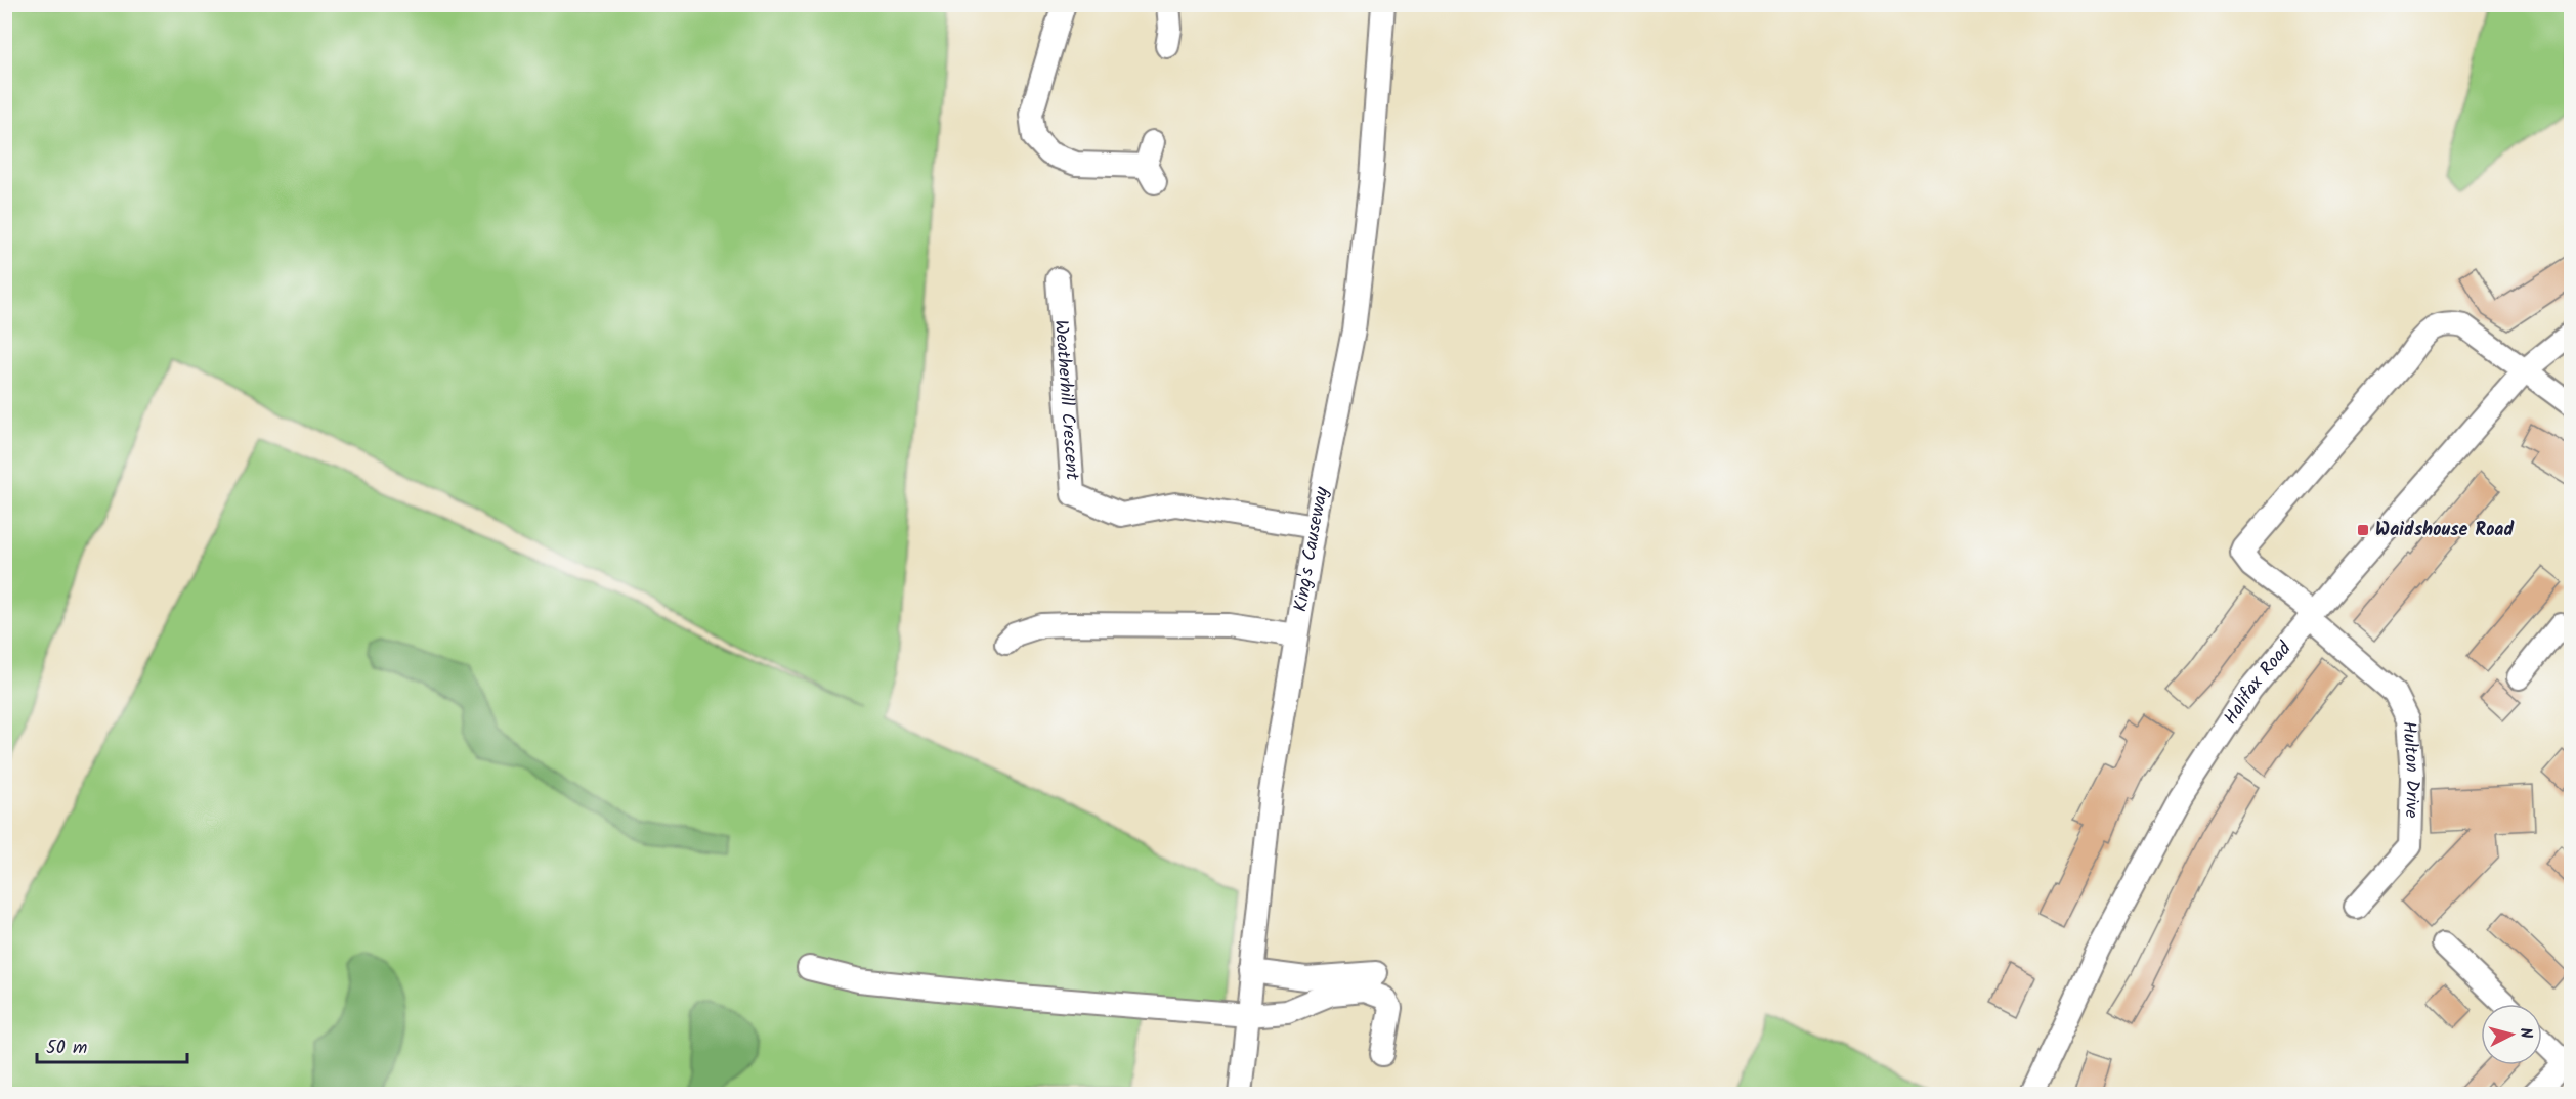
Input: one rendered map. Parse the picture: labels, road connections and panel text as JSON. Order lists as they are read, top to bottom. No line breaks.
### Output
{"streets":{"street":["Weatherhill Crescent","King's Causeway","Halifax Road","Hulton Drive"]},"crossings":[["Weatherhill Crescent","King's Causeway"],["Halifax Road","Hulton Drive"]],"places":{"transit":["Waidshouse Road"]},"scale_bar":"50 m","north":"right"}
